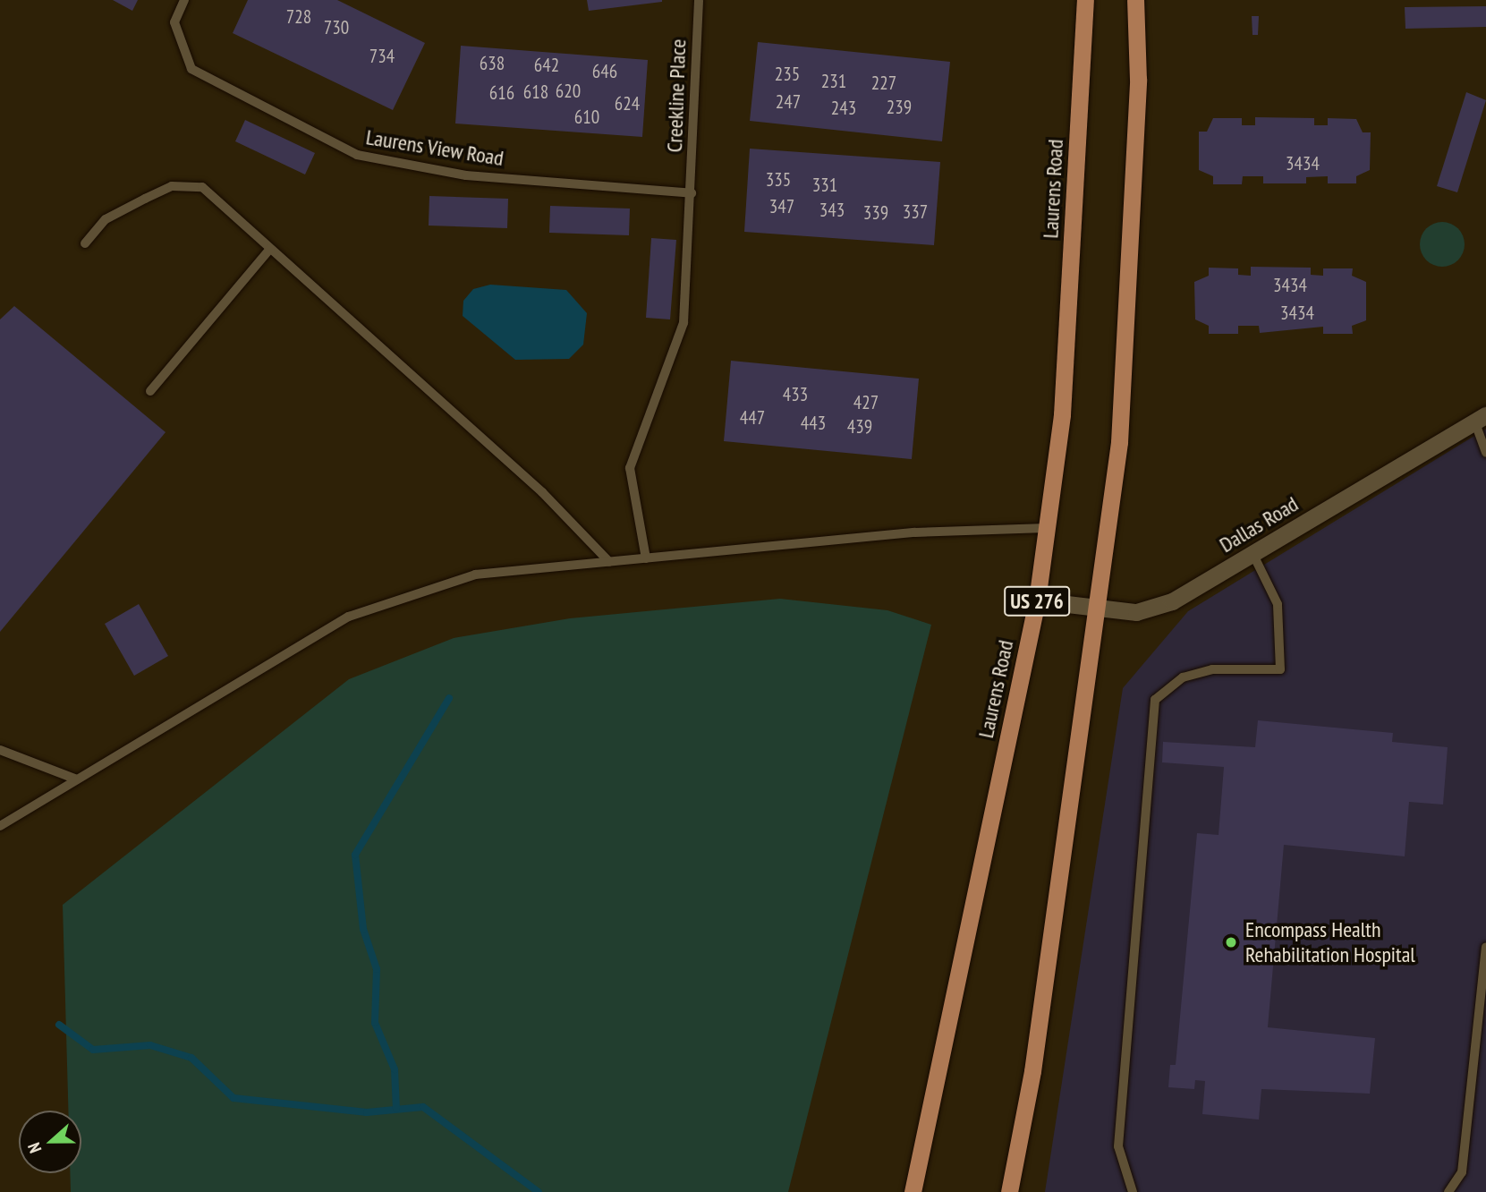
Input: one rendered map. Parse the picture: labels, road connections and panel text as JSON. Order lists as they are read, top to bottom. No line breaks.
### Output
{"streets":{"main road":["Laurens Road","US 276"],"street":["Dallas Road"],"lane":["Creekline Place","Laurens View Road"]},"crossings":[["Creekline Place","Laurens View Road"],["Laurens Road","Dallas Road"],["Dallas Road","US 276"]],"places":["Encompass Health Rehabilitation Hospital"],"house_numbers":["728","730","734","638","642","646","235","231","227","620","618","616","247","624","239","243","610","3434","335","331","347","343","337","339","3434","3434","433","427","447","443","439"],"north":"left"}
